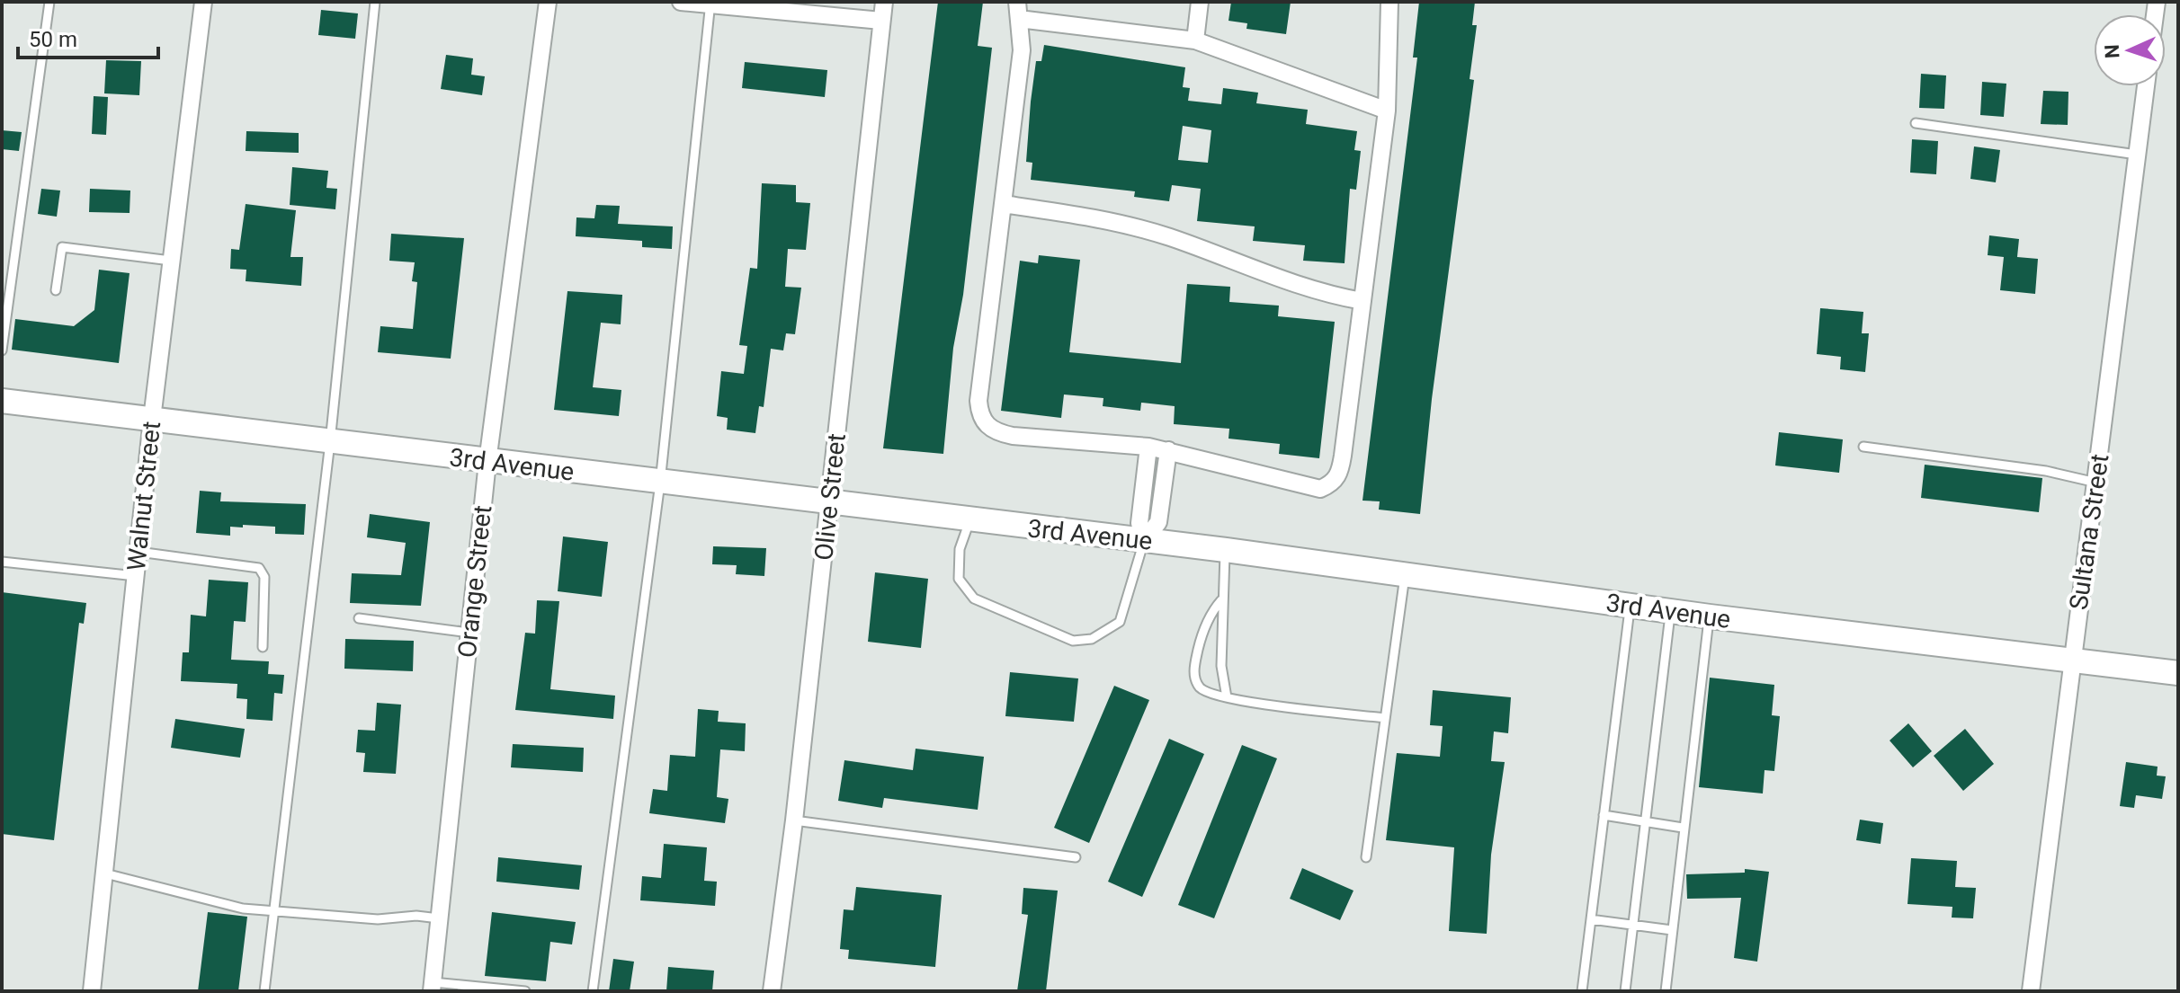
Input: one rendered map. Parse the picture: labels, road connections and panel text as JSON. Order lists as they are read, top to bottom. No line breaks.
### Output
{"streets":{"street":["3rd Avenue","Walnut Street","Olive Street","Sultana Street","Orange Street"]},"crossings":[["3rd Avenue","Walnut Street"],["3rd Avenue","Olive Street"],["3rd Avenue","Sultana Street"],["3rd Avenue","Orange Street"]],"scale_bar":"50 m","north":"left"}
